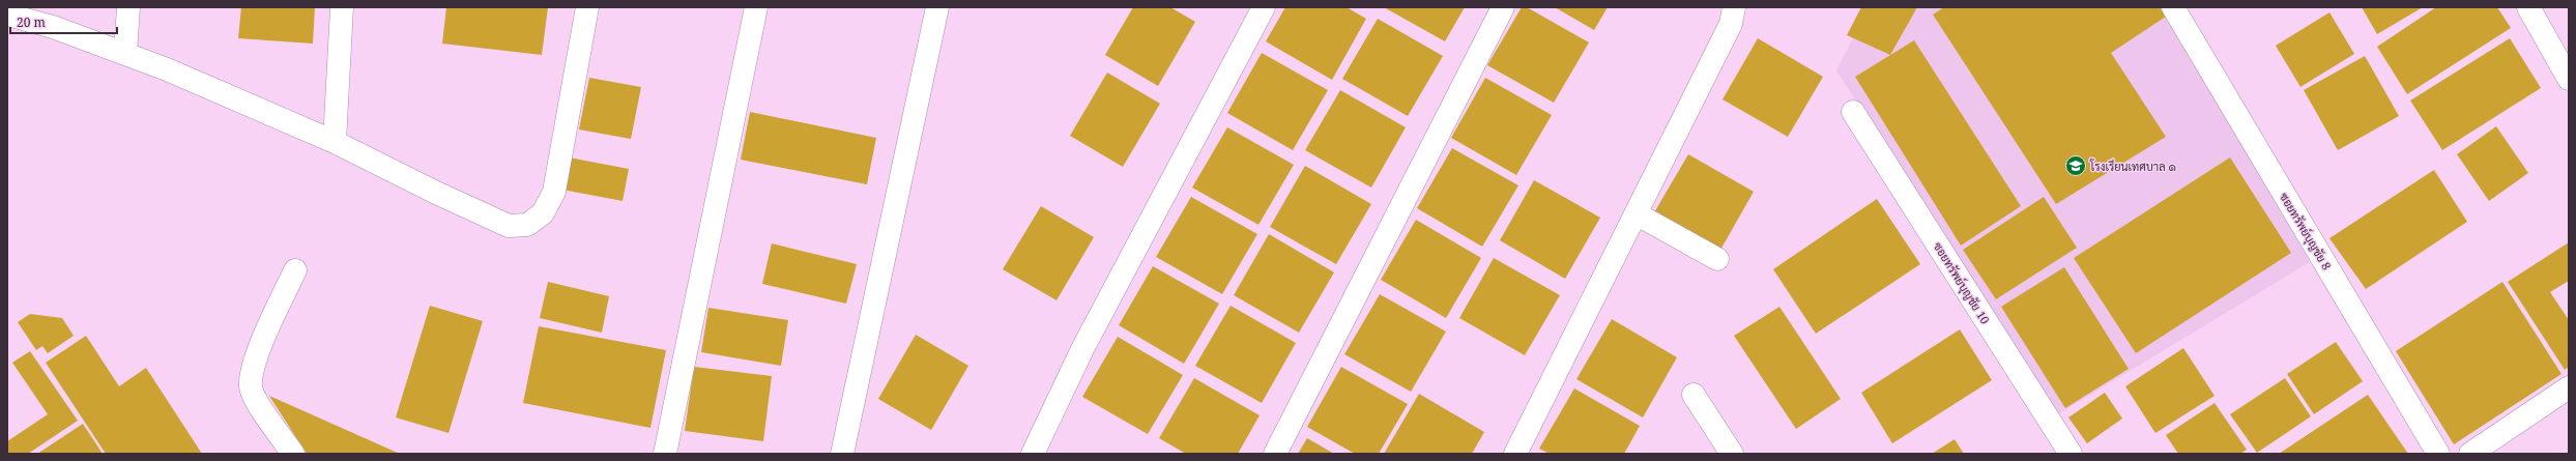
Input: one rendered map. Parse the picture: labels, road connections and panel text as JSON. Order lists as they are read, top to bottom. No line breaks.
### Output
{"streets":{"street":["ซอยทรัพย์บุญชัย 8","ซอยทรัพย์บุญชัย 10"]},"places":{"school or university":["โรงเรียนเทศบาล ๑"]},"scale_bar":"20 m"}
